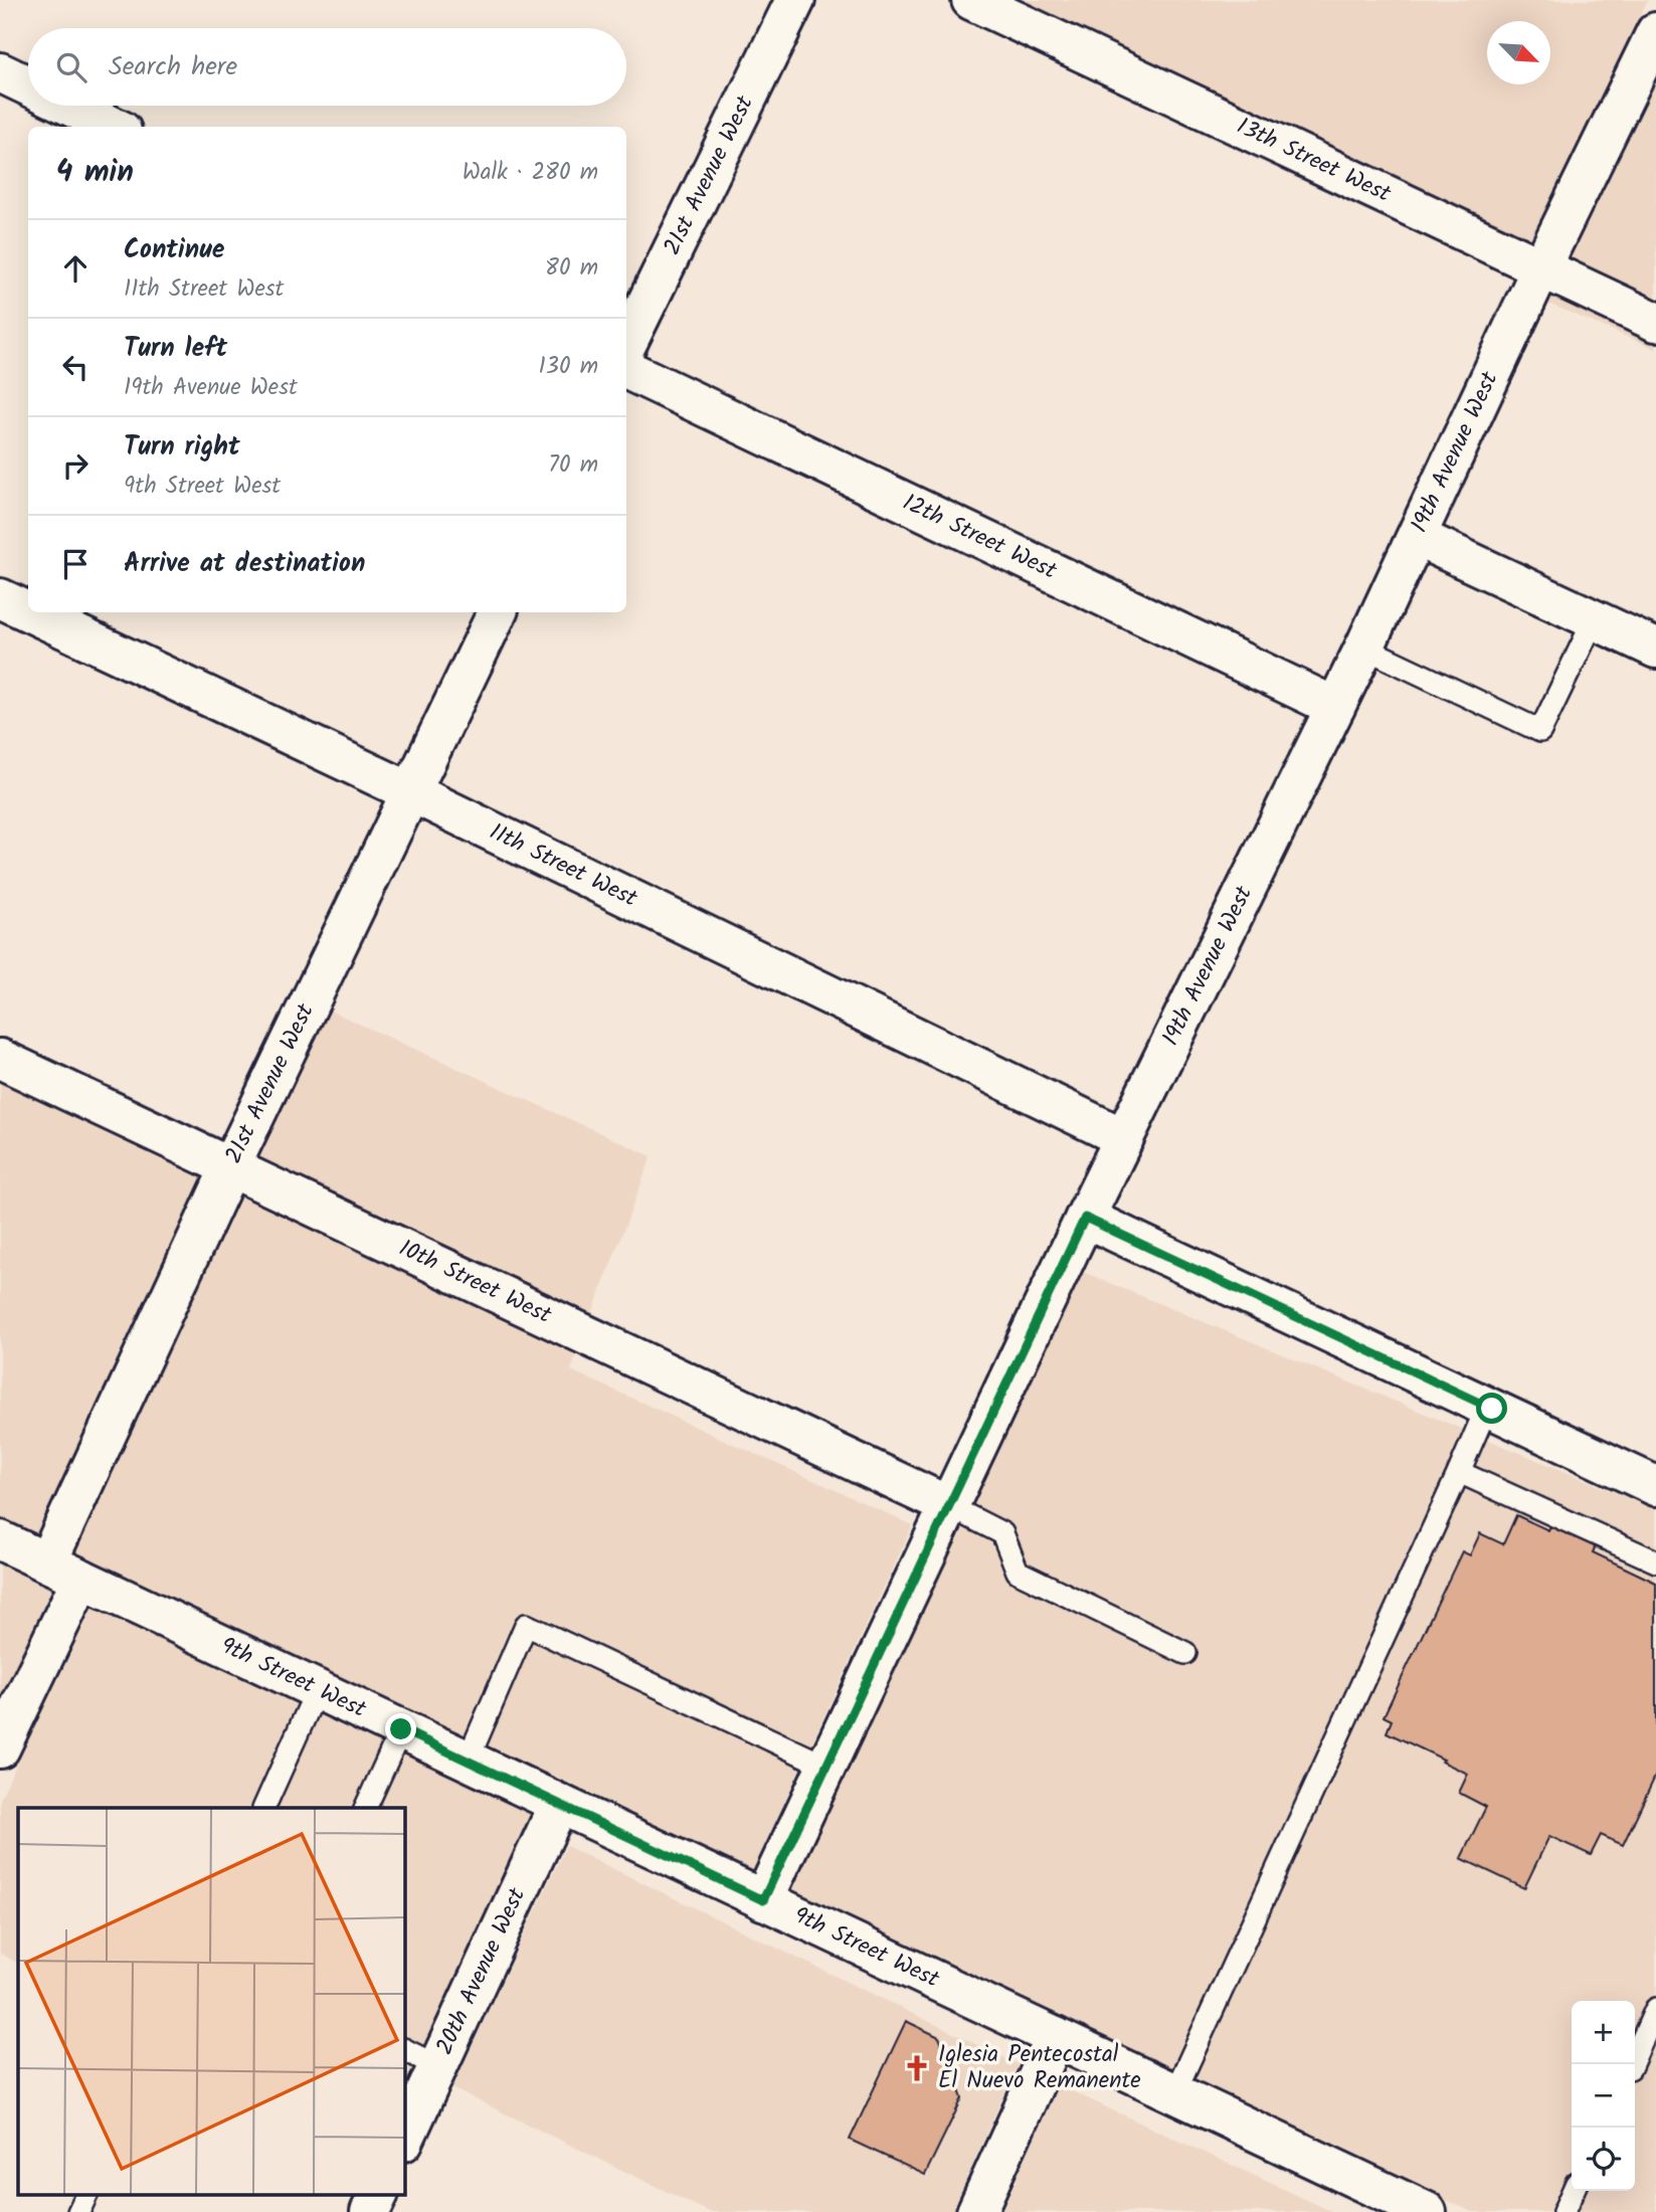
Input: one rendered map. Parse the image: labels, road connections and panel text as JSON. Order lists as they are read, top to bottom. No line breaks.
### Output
{"streets":{"street":["13th Street West","21st Avenue West","19th Avenue West","12th Street West","11th Street West","10th Street West","9th Street West","20th Avenue West"]},"crossings":[["13th Street West","19th Avenue West"],["21st Avenue West","11th Street West"],["21st Avenue West","10th Street West"],["21st Avenue West","9th Street West"],["19th Avenue West","12th Street West"],["19th Avenue West","11th Street West"],["19th Avenue West","10th Street West"],["19th Avenue West","9th Street West"],["9th Street West","20th Avenue West"]],"places":{"church":["Iglesia Pentecostal El Nuevo Remanente"]},"north":"bottom right","page":{"search":"Search here","heading":["4 min","Walk · 280 m"],"list":[["Continue","11th Street West","80 m"],["Turn left","19th Avenue West","130 m"],["Turn right","9th Street West","70 m"],"Arrive at destination"],"map_buttons":["+","−"]}}
